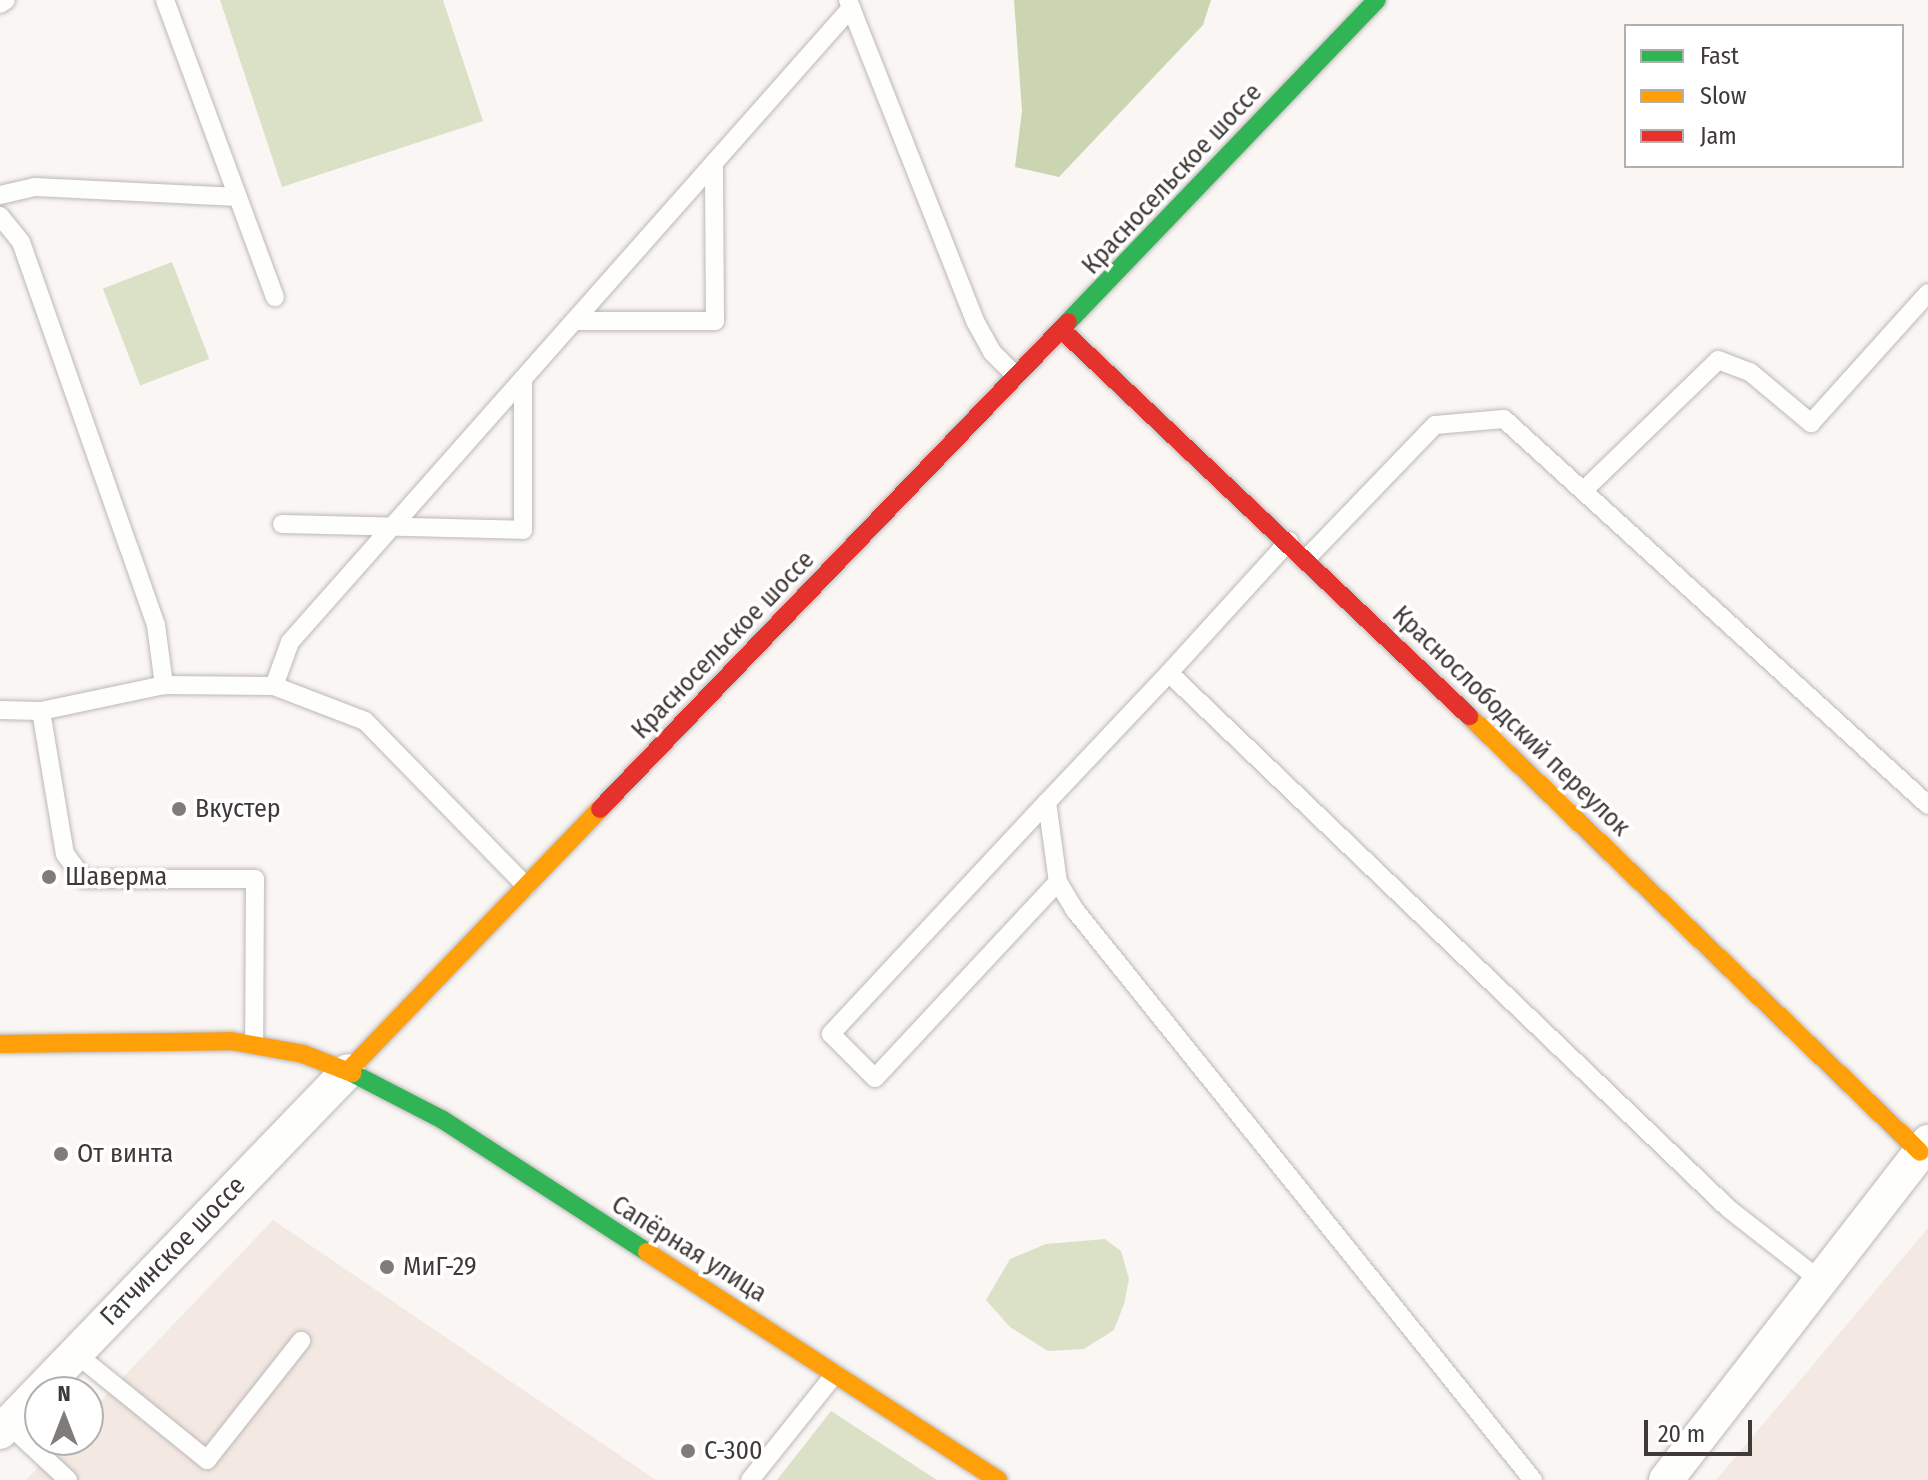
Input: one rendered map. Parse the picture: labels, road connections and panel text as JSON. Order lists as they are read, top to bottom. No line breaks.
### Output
{"streets":{"street":["Красносельское шоссе","Краснослободский переулок","Сапёрная улица","Гатчинское шоссе"]},"crossings":[["Красносельское шоссе","Краснослободский переулок"],["Красносельское шоссе","Сапёрная улица"],["Красносельское шоссе","Гатчинское шоссе"],["Сапёрная улица","Гатчинское шоссе"]],"places":["Вкустер","Шаверма","От винта","МиГ-29","С-300"],"legend":["Fast","Slow","Jam"],"scale_bar":"20 m","north":"top"}
